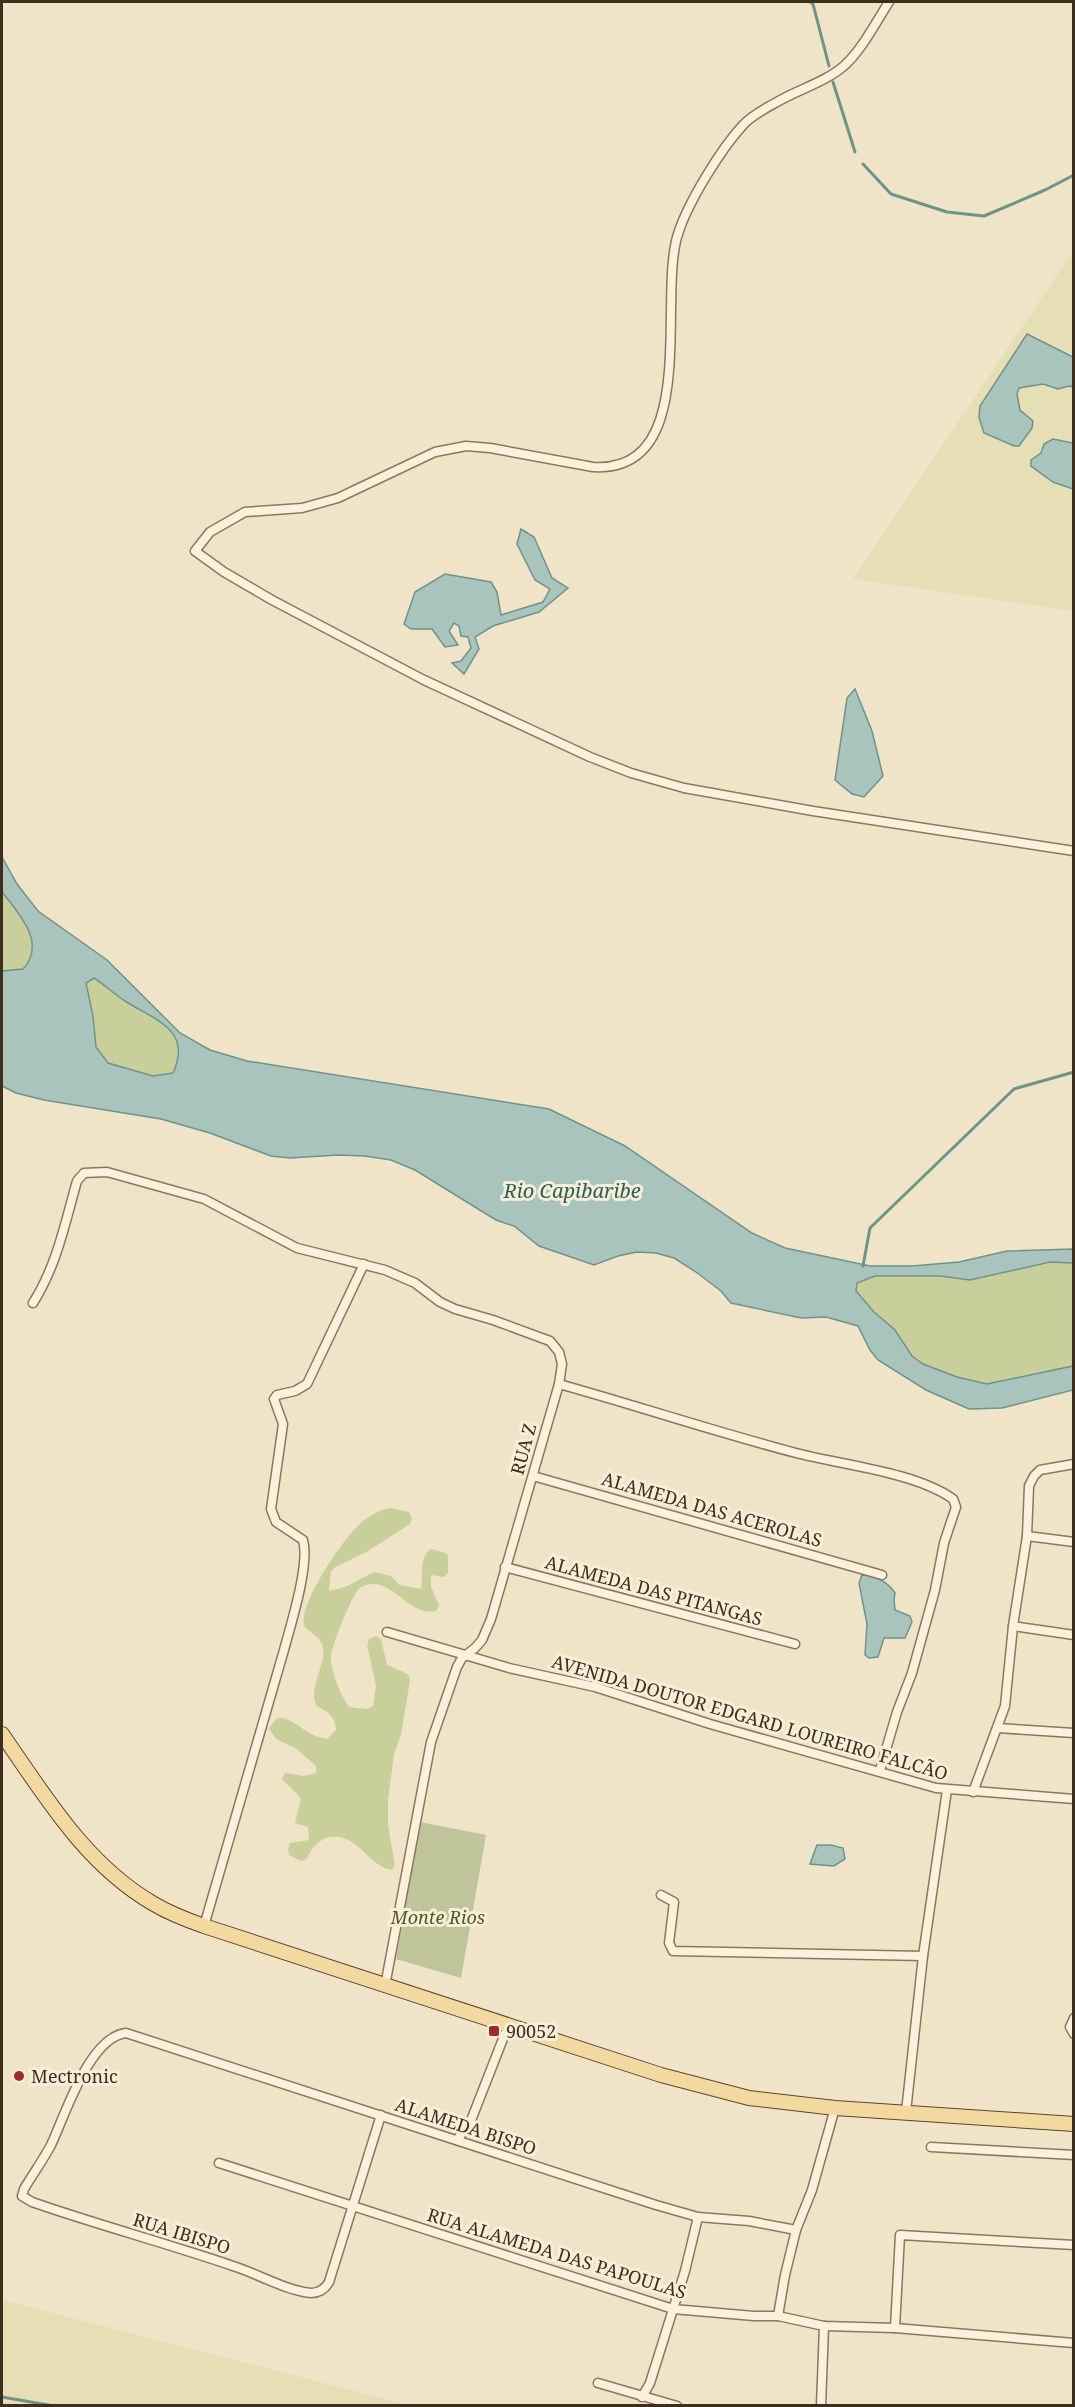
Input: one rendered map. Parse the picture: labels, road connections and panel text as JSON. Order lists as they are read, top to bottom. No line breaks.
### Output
{"streets":{"street":["RUA Z","ALAMEDA DAS ACEROLAS","ALAMEDA DAS PITANGAS","AVENIDA DOUTOR EDGARD LOUREIRO FALCÃO","ALAMEDA BISPO","RUA IBISPO","RUA ALAMEDA DAS PAPOULAS"]},"crossings":[["RUA Z","ALAMEDA DAS ACEROLAS"],["RUA Z","ALAMEDA DAS PITANGAS"],["RUA Z","AVENIDA DOUTOR EDGARD LOUREIRO FALCÃO"],["ALAMEDA BISPO","RUA IBISPO"],["RUA IBISPO","RUA ALAMEDA DAS PAPOULAS"]],"water":["Rio Capibaribe"],"parks":["Monte Rios"],"places":{"transit":["90052"],"other":["Mectronic"]}}
